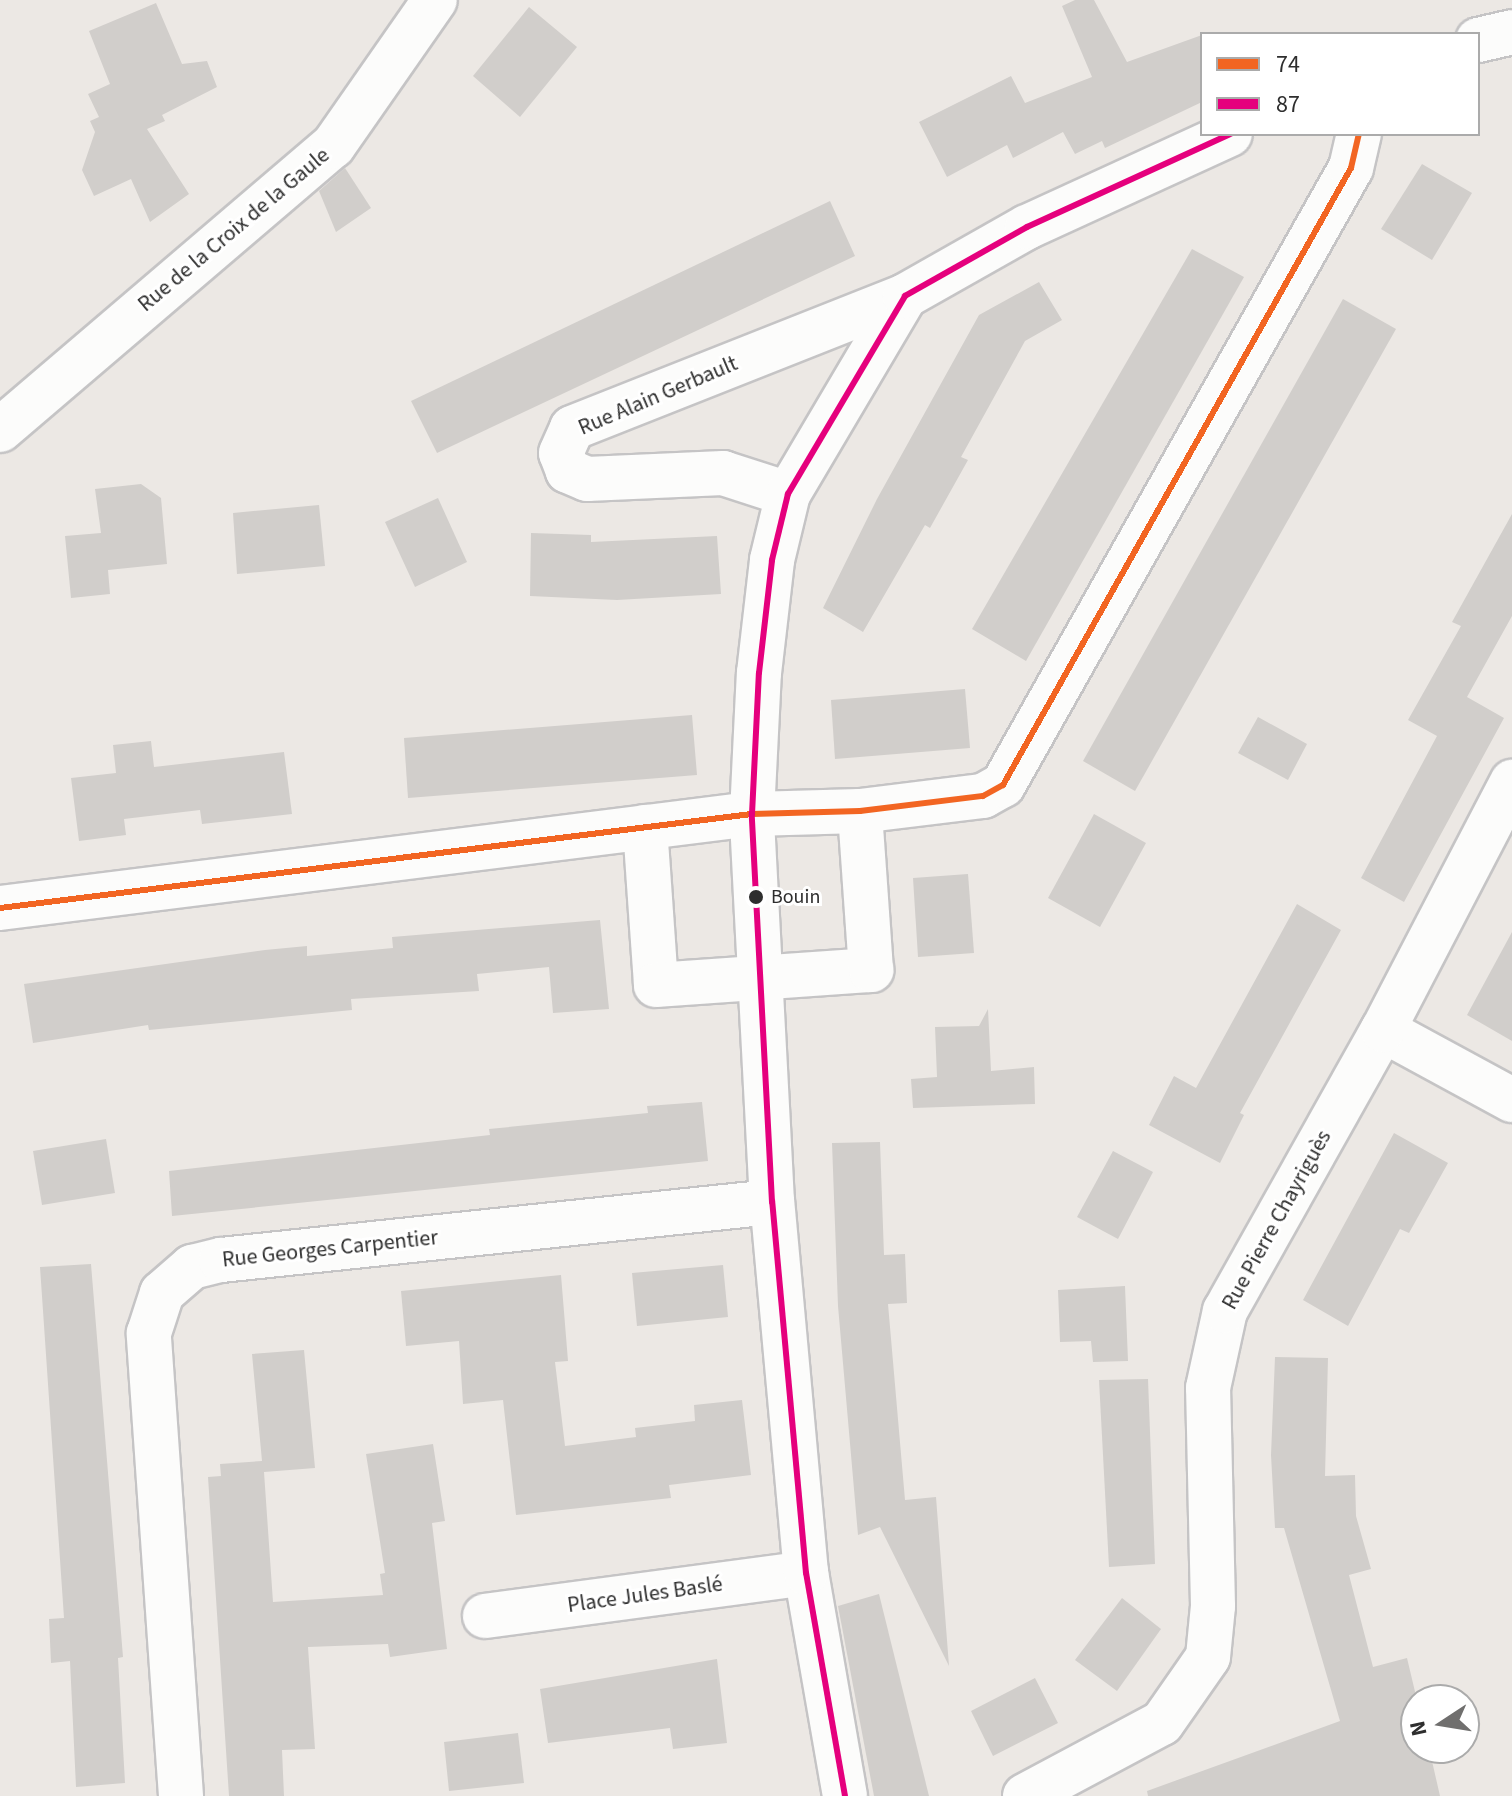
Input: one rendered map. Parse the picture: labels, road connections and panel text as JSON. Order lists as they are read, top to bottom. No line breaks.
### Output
{"streets":{"street":["Rue de la Croix de la Gaule","Rue Alain Gerbault","Rue Pierre Chayriguès","Rue Georges Carpentier","Place Jules Baslé"]},"crossings":[["Rue Alain Gerbault","Rue Georges Carpentier"],["Rue Alain Gerbault","Place Jules Baslé"]],"places":["Bouin"],"lines":["transit line 74","transit line 87"],"legend":["74","87"],"north":"left"}
